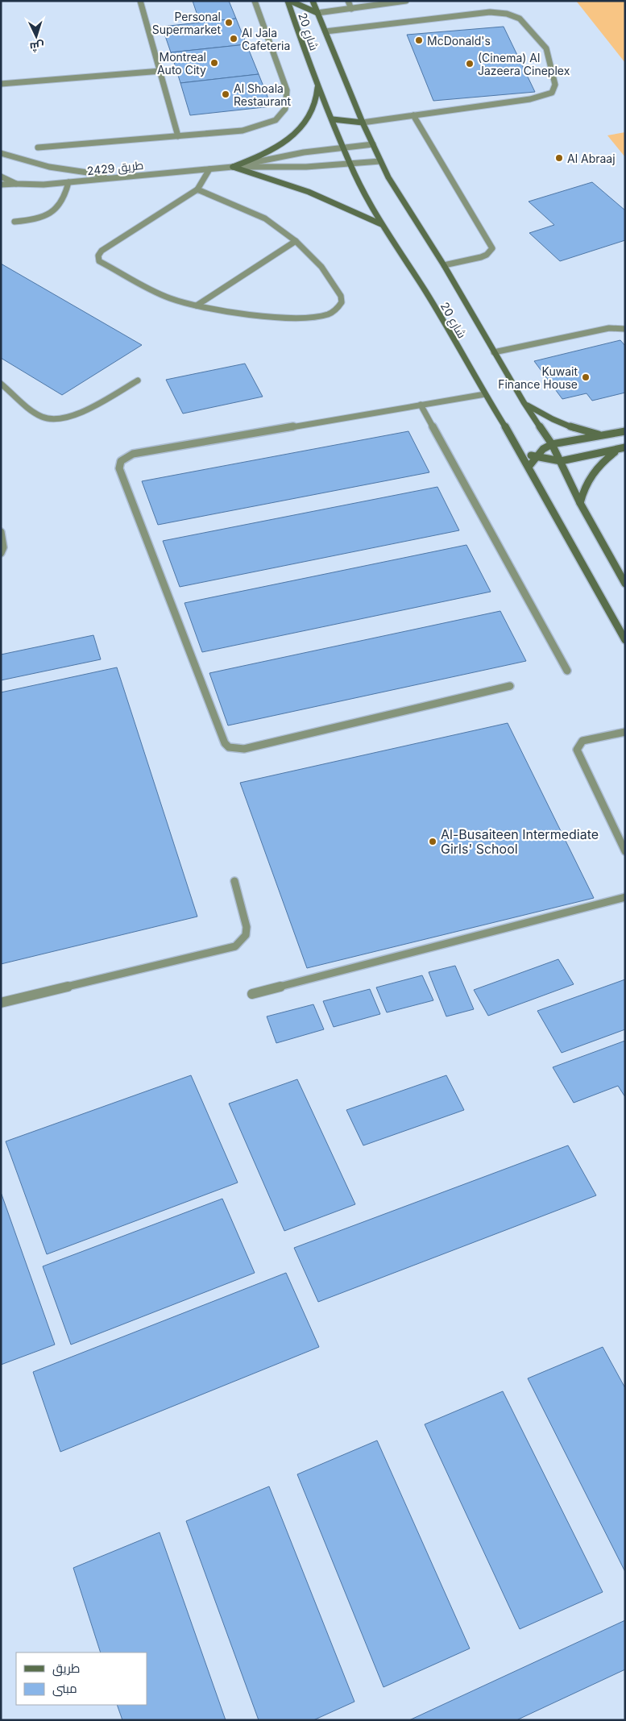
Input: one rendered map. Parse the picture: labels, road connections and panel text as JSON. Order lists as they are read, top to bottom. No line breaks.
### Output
{"streets":{"main road":["شارع 20"],"street":["طريق 2429"]},"crossings":[["شارع 20","طريق 2429"]],"places":["Personal Supermarket","Al Jala Cafeteria","McDonald's","Montreal Auto City","(Cinema) Al Jazeera Cineplex","Al Shoala Restaurant","Al Abraaj","Kuwait Finance House","Al-Busaiteen Intermediate Girls' School"],"legend":["طريق","مبنى"],"north":"bottom"}
